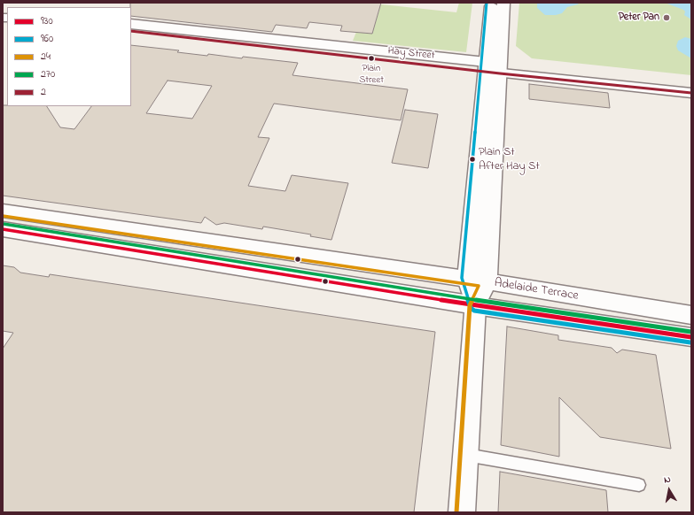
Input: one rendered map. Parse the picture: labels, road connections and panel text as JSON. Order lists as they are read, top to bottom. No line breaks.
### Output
{"streets":{"main road":["Hay Street","Adelaide Terrace"]},"places":["Peter Pan","Plain Street","Plain St After Hay St"],"lines":["transit line 960","transit line 2","transit line 24","transit line 270","transit line 930"],"legend":["930","960","24","270","2"],"north":"top"}
